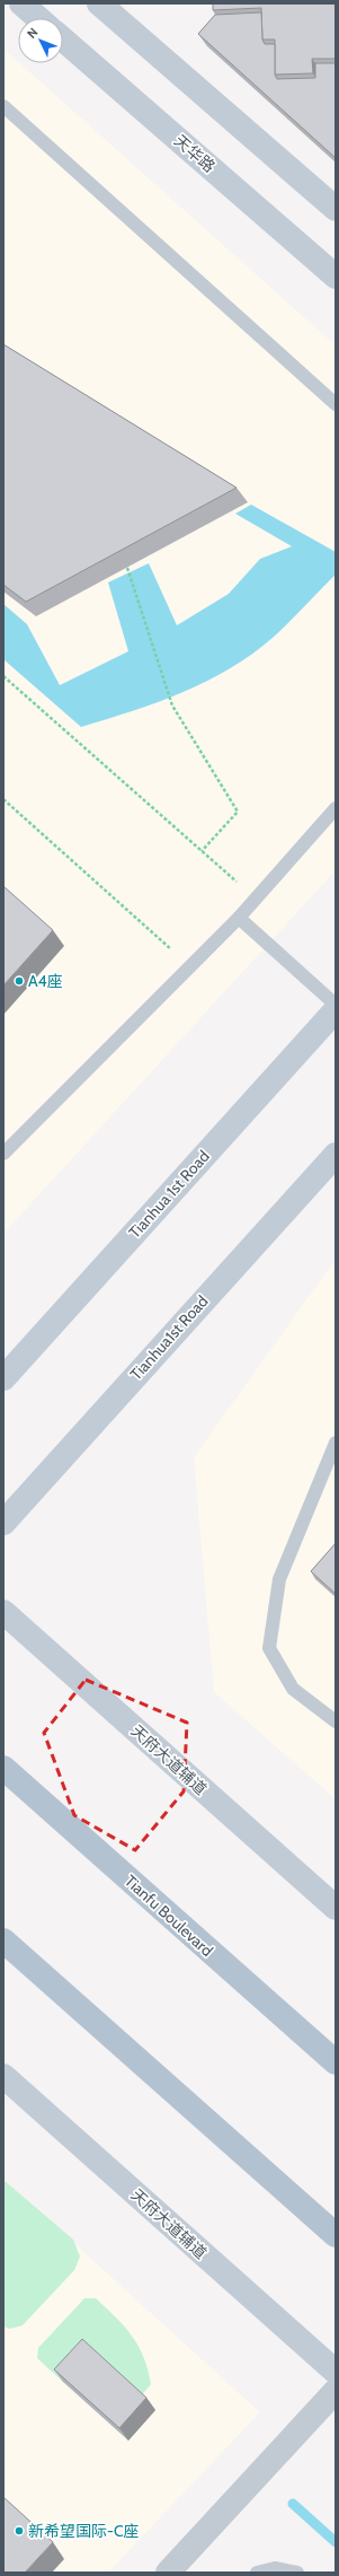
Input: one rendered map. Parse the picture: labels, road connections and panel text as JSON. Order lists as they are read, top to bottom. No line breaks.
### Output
{"streets":{"main road":["Tianfu Boulevard"],"street":["天华路","Tianhua 1st Road","Tianhua1st Road","天府大道辅道"]},"places":["A4座","新希望国际-C座"],"north":"top left"}
